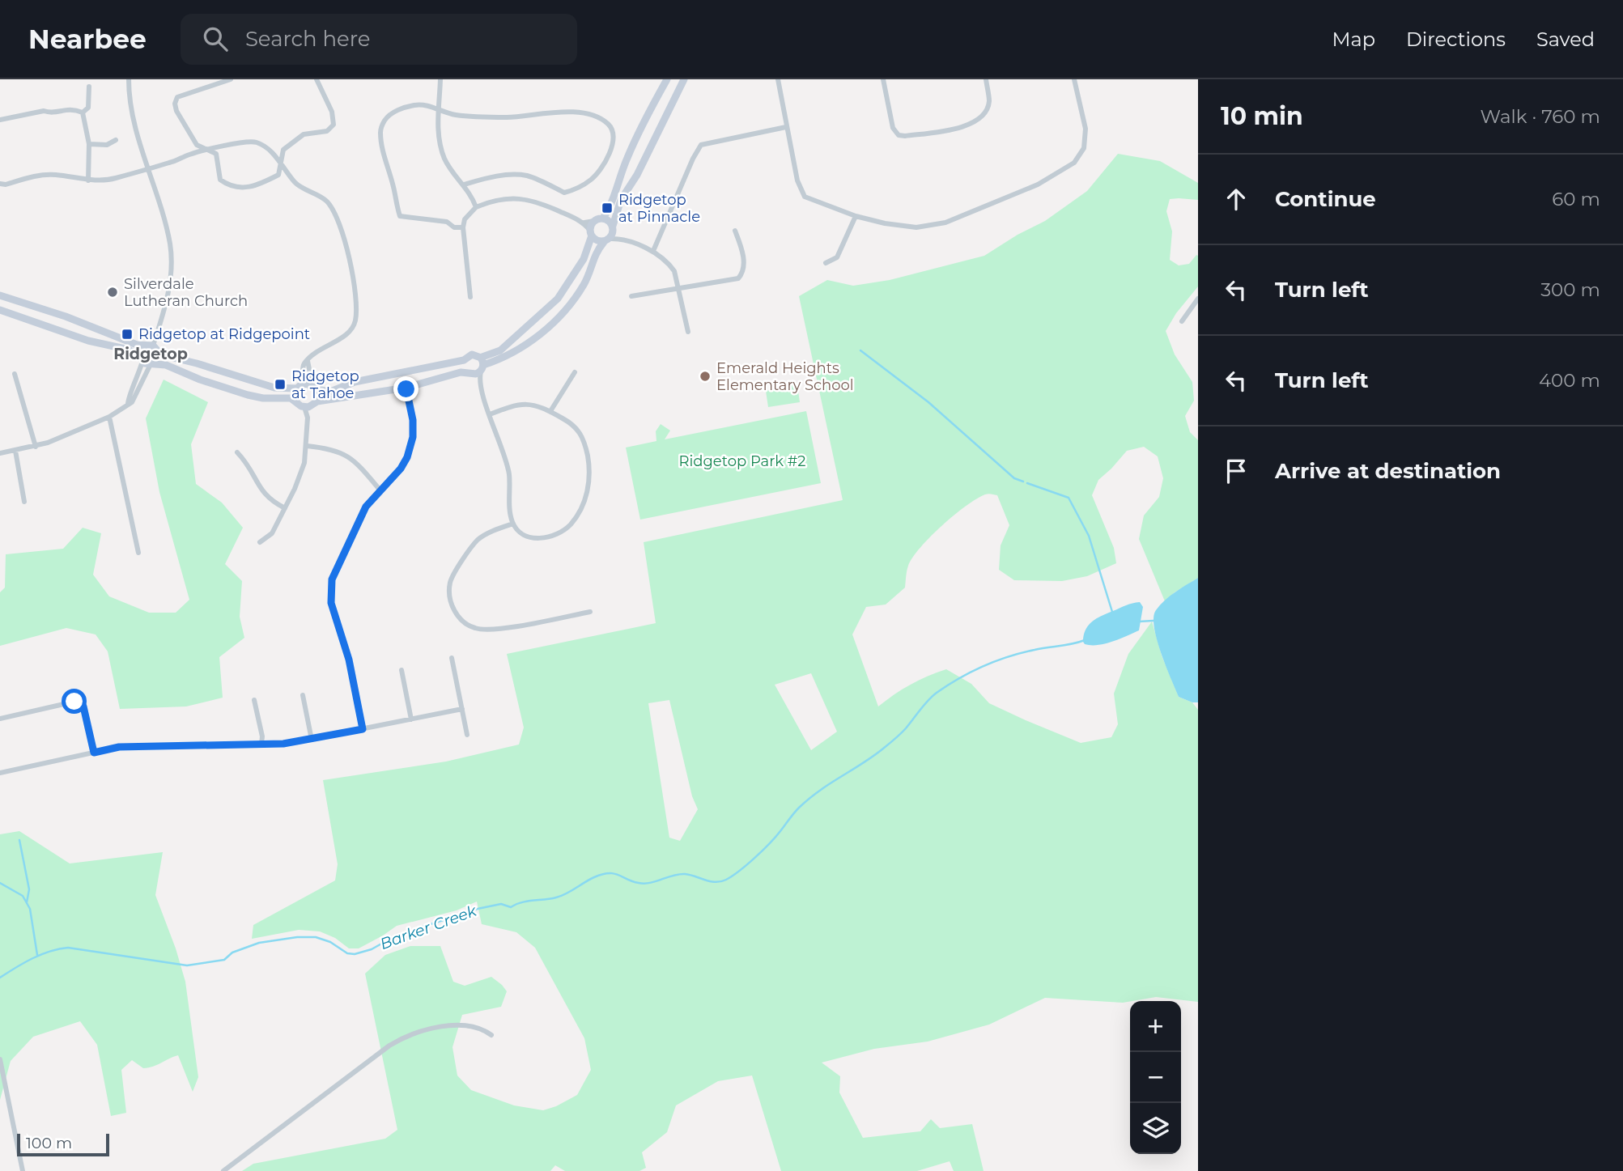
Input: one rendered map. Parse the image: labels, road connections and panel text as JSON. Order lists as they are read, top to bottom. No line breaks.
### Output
{"districts":["Ridgetop"],"water":["Barker Creek"],"parks":["Ridgetop Park #2"],"places":{"transit":["Ridgetop at Pinnacle","Ridgetop at Ridgepoint","Ridgetop at Tahoe"],"other":["Silverdale Lutheran Church","Emerald Heights Elementary School"]},"scale_bar":"100 m","page":{"header":"Nearbee","search":"Search here","nav":["Map","Directions","Saved"],"heading":["10 min","Walk · 760 m"],"list":[["Continue","60 m"],["Turn left","300 m"],["Turn left","400 m"],"Arrive at destination"],"map_buttons":["+","−"],"scale":"100 m"}}
